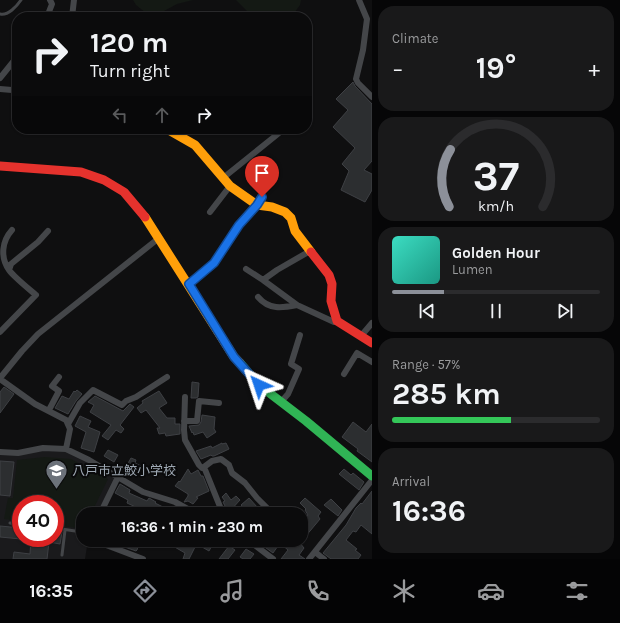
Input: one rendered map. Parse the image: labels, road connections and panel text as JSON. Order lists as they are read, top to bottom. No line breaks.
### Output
{"places":{"school or university":["八戸市立鮫小学校"]},"page":{"tile":["Climate",["Range · 57%","285 km"],["Arrival","16:36"]],"turn":["120 m","Turn right"],"heat":["−","19°","+"],"song":["Golden Hour","Lumen"],"limit":"40","trip":"16:36 · 1 min · 230 m","tabs":"16:35","gauge":["37","km/h"]}}
